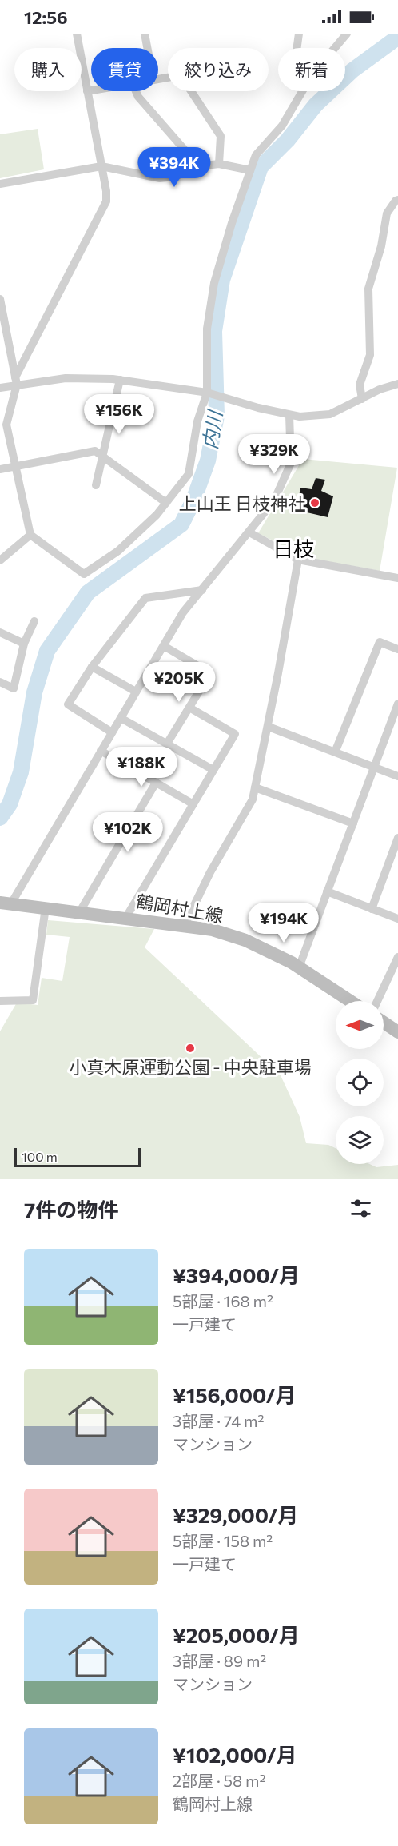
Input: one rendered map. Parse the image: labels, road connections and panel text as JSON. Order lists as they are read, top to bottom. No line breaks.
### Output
{"streets":{"main road":["鶴岡村上線"]},"districts":["日枝"],"water":["内川"],"places":["上山王 日枝神社","小真木原運動公園 - 中央駐車場"],"scale_bar":"100 m","north":"left","page":{"status":"12:56","chip":["購入","賃貸","絞り込み","新着"],"price":["¥394K","¥156K","¥329K","¥205K","¥188K","¥102K","¥194K"],"scale":"100 m","heading":"7件の物件","list":[{"name":"¥394,000/月","note":"5部屋 · 168 m² · 一戸建て"},{"name":"¥156,000/月","note":"3部屋 · 74 m² · マンション"},{"name":"¥329,000/月","note":"5部屋 · 158 m² · 一戸建て"},{"name":"¥205,000/月","note":"3部屋 · 89 m² · マンション"},{"name":"¥102,000/月","note":"2部屋 · 58 m² · 鶴岡村上線"}]}}
